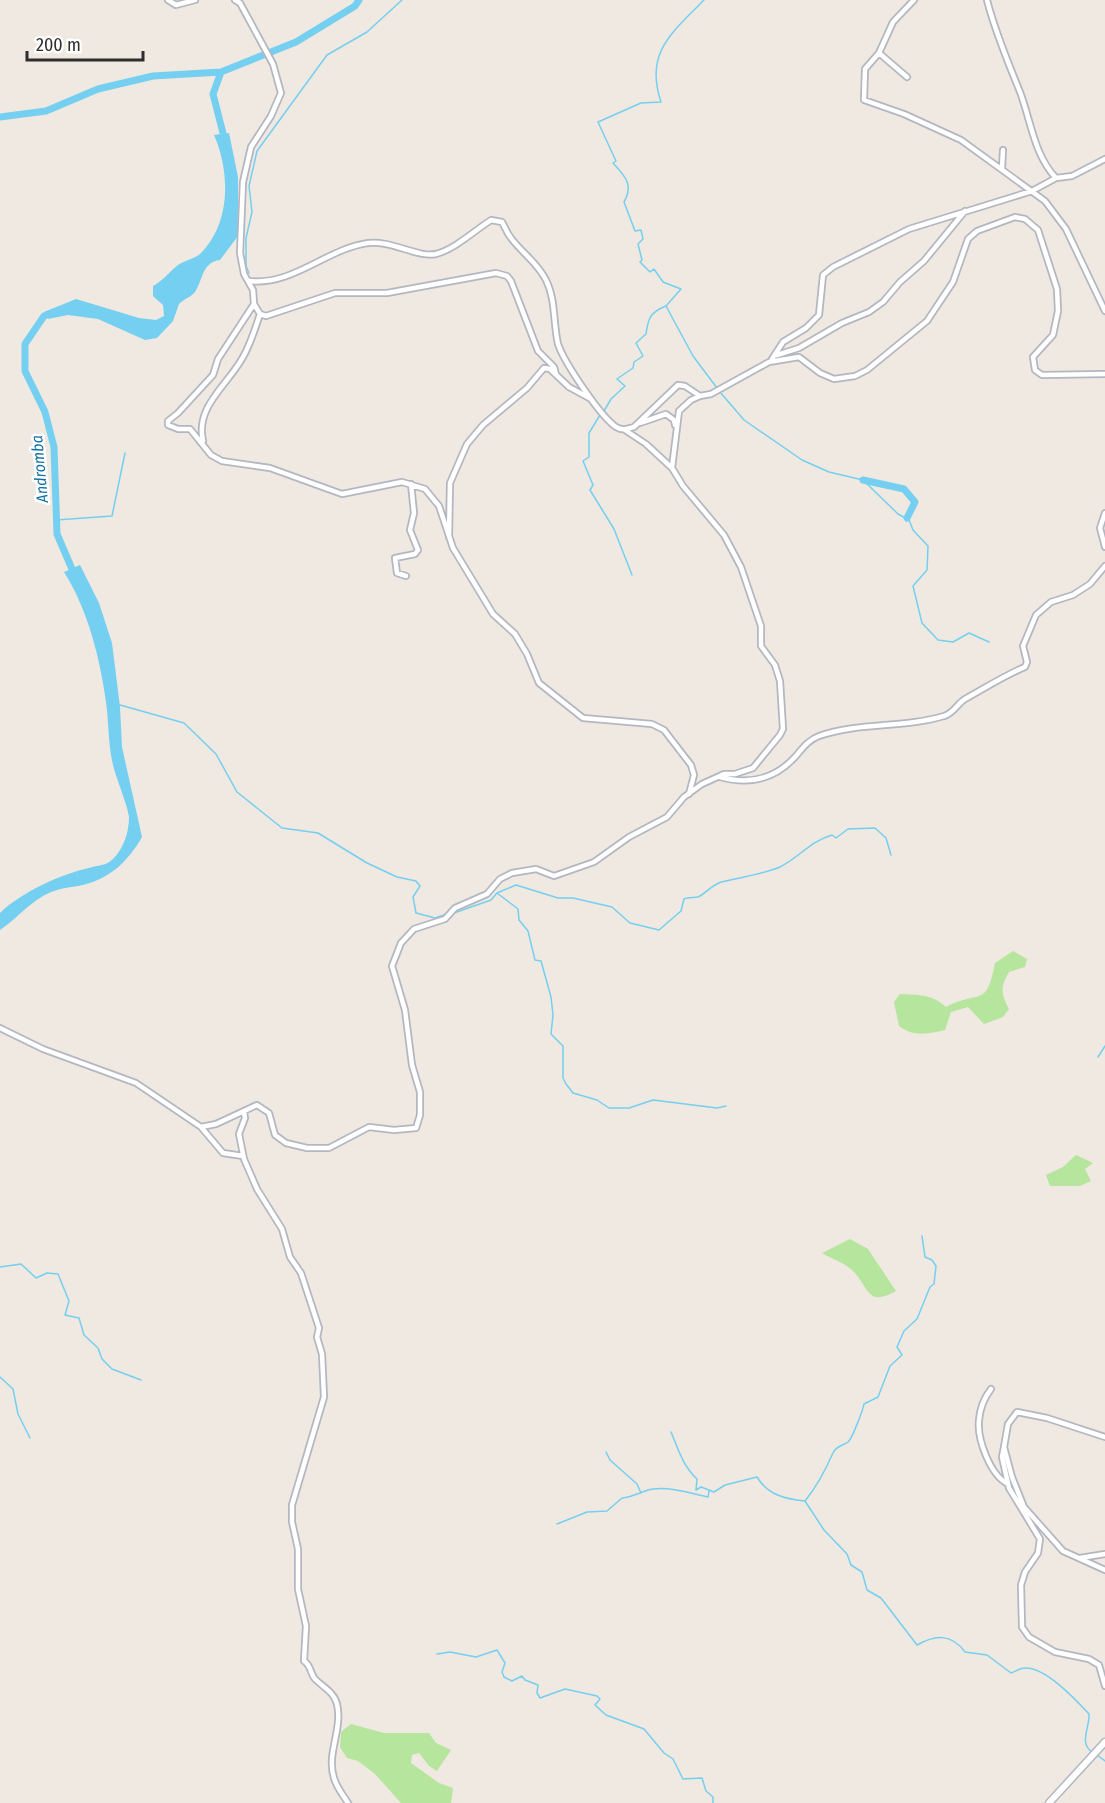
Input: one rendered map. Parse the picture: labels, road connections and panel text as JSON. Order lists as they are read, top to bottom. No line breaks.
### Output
{"water":["Andromba"],"scale_bar":"200 m"}
